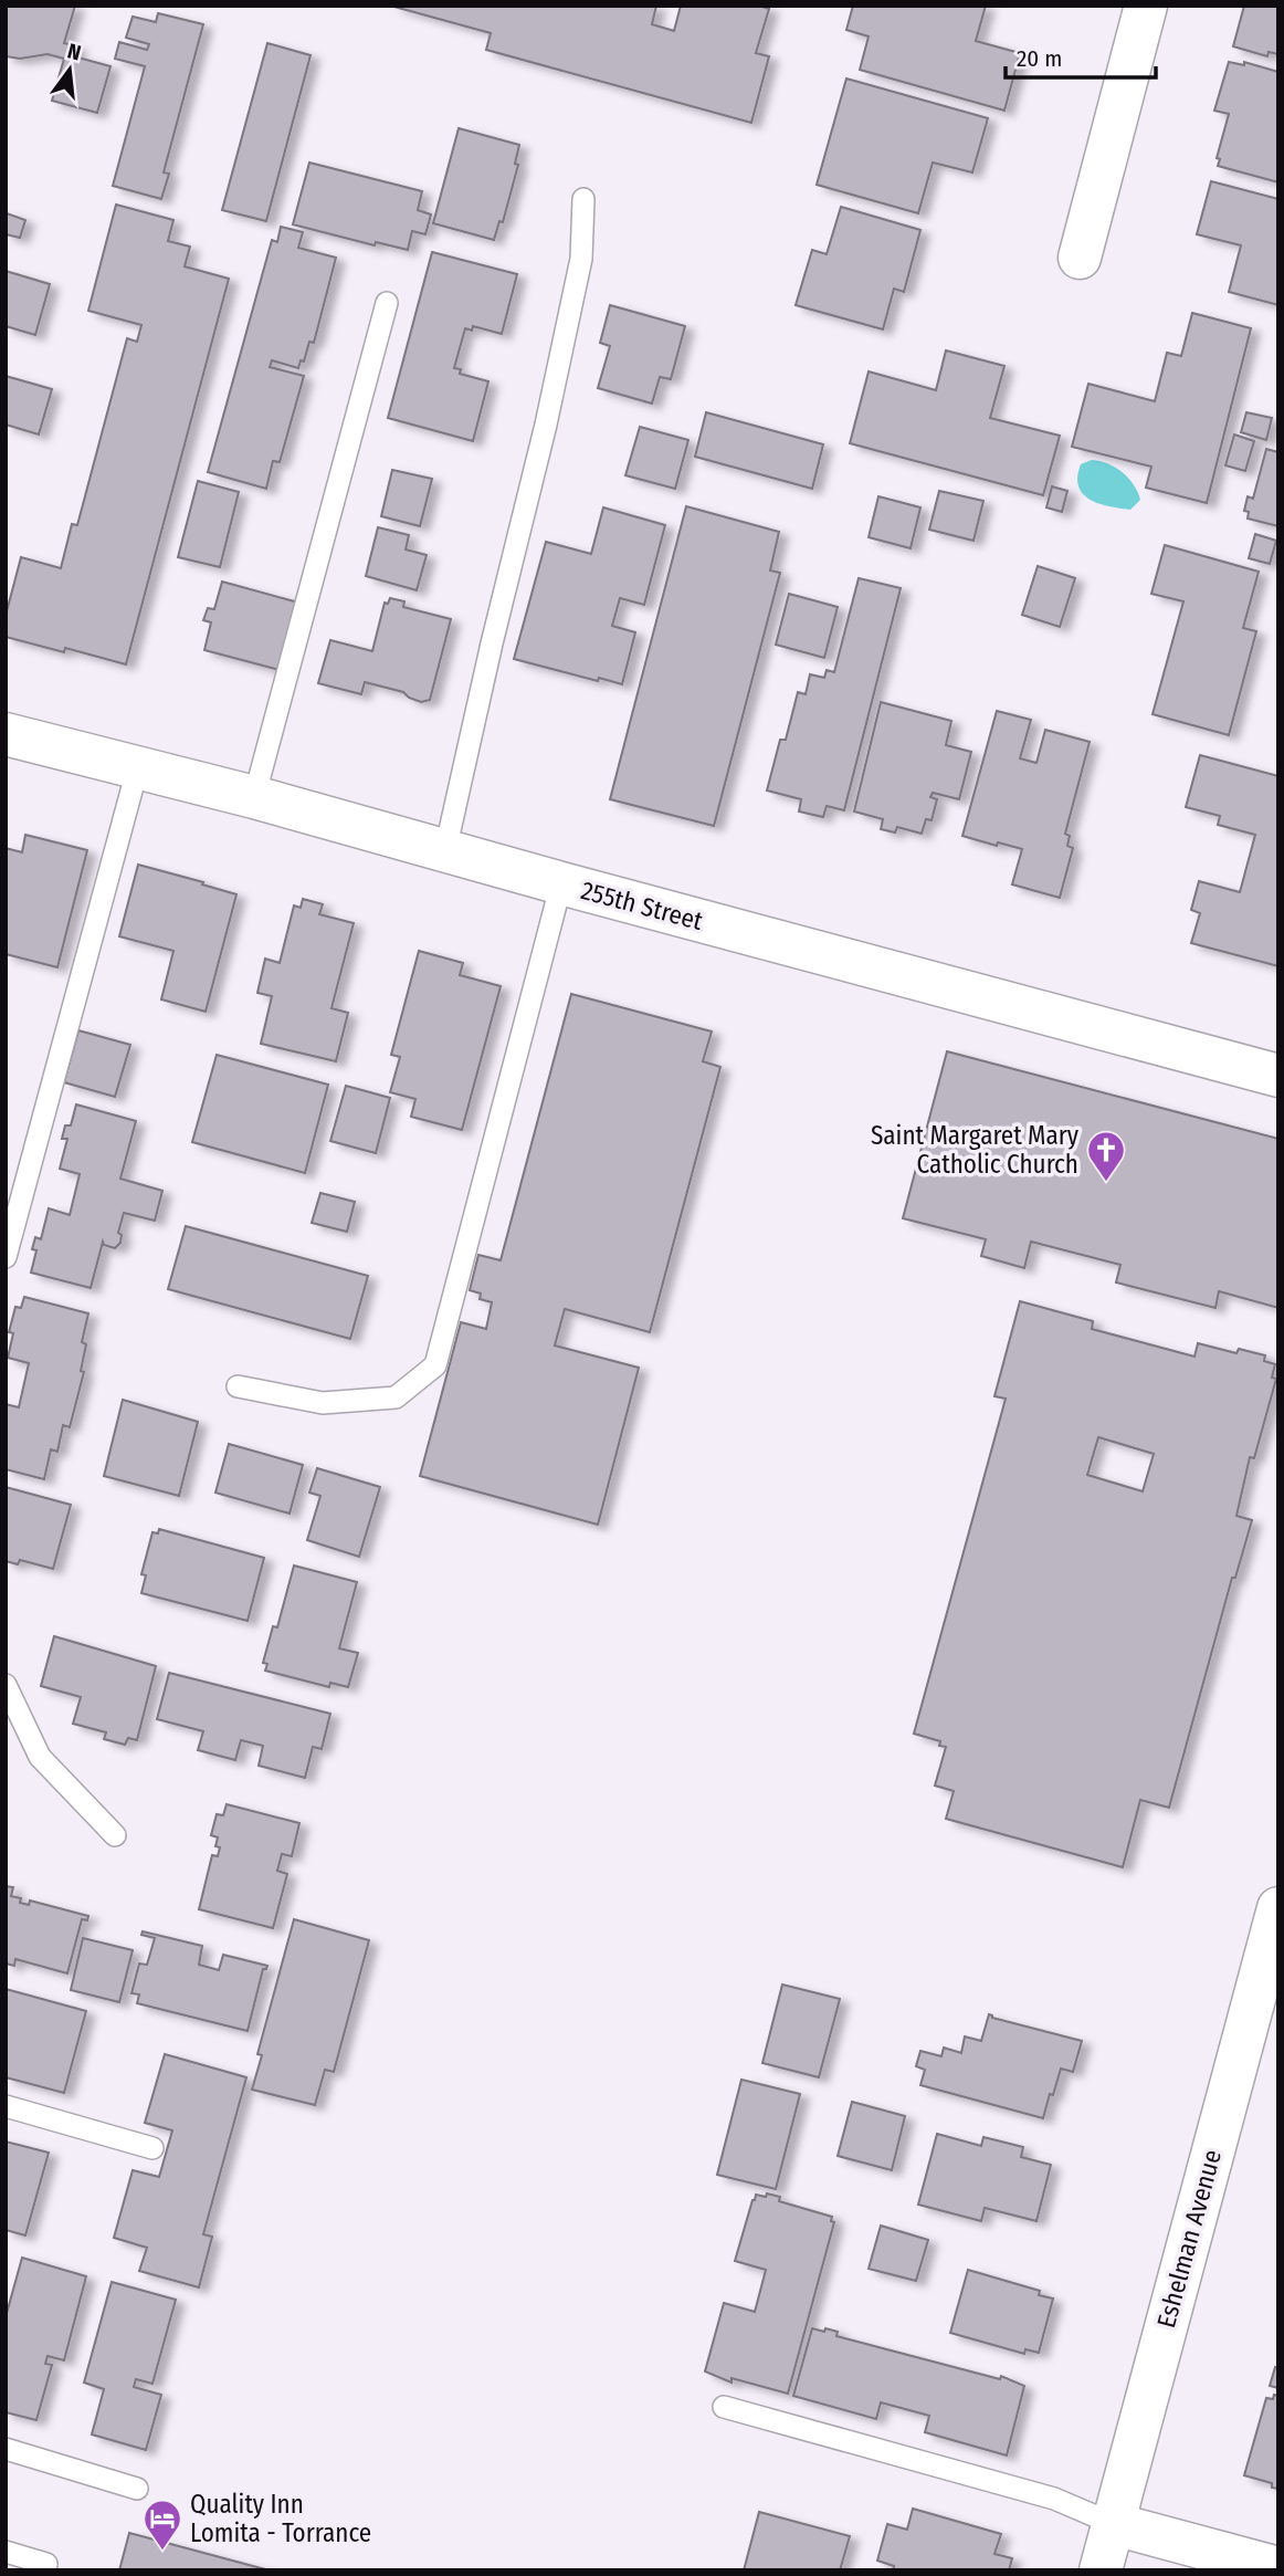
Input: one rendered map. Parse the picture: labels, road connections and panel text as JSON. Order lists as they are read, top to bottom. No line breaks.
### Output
{"streets":{"street":["255th Street","Eshelman Avenue"]},"places":{"church":["Saint Margaret Mary Catholic Church"],"hotel":["Quality Inn Lomita - Torrance"]},"scale_bar":"20 m","north":"top"}
